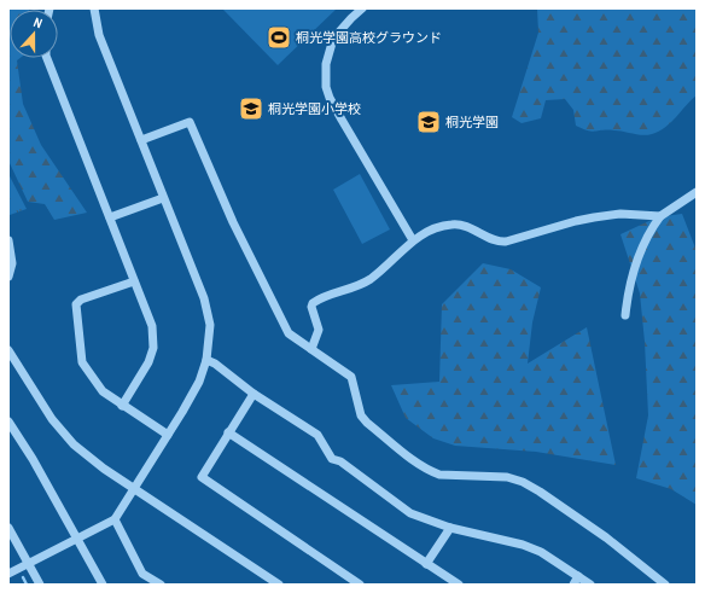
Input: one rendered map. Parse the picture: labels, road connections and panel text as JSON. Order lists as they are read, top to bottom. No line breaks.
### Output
{"places":{"sports":["桐光学園高校グラウンド"],"school or university":["桐光学園小学校","桐光学園"]},"north":"top"}
